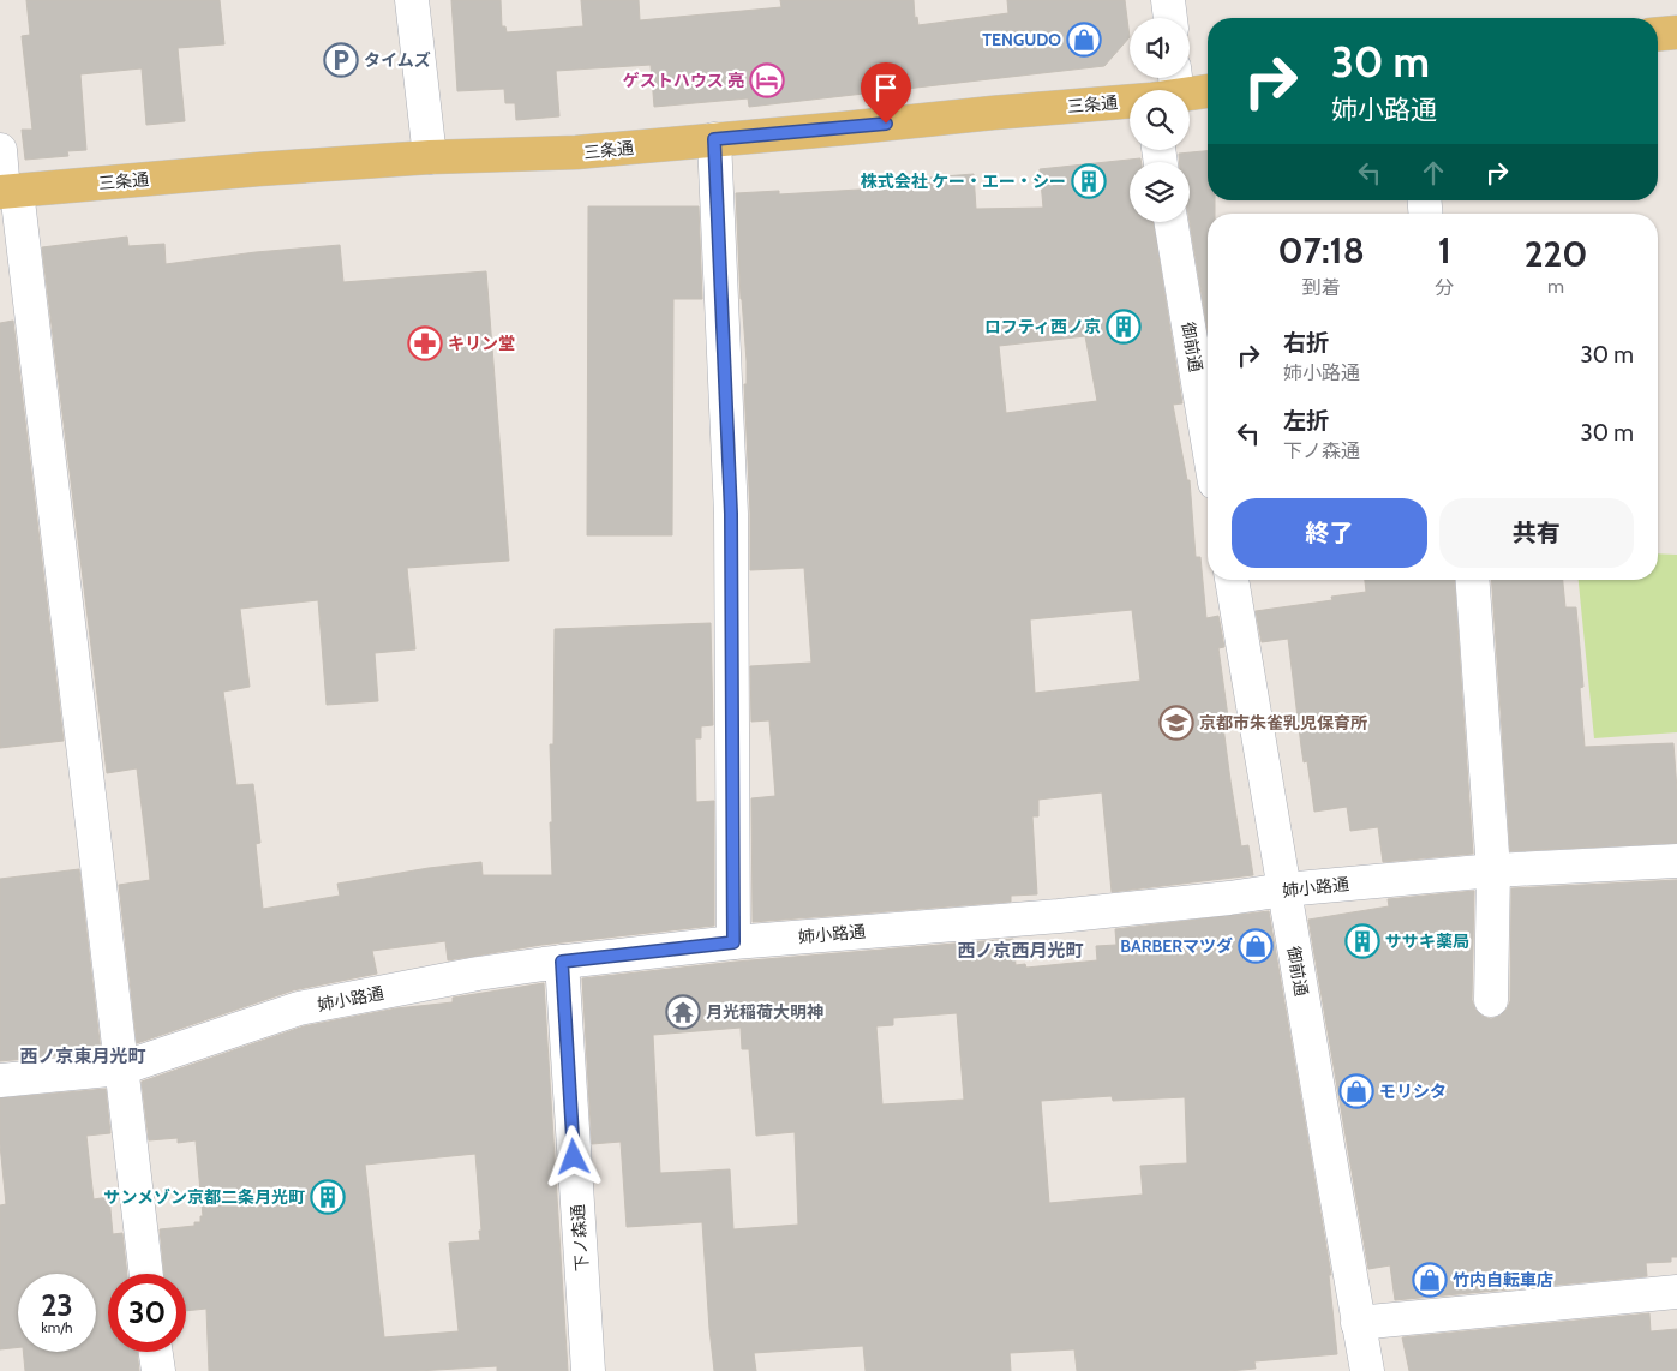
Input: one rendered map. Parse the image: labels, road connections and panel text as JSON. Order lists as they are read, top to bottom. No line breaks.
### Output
{"streets":{"main road":["三条通"],"street":["御前通","姉小路通","下ノ森通"]},"crossings":[["御前通","姉小路通"],["姉小路通","下ノ森通"]],"districts":["西ノ京西月光町","西ノ京東月光町"],"places":{"shop":["TENGUDO","BARBERマツダ","モリシタ","竹内自転車店"],"parking":["タイムズ"],"hotel":["ゲストハウス 亮"],"building":["株式会社 ケー・エー・シー","ロフティ西ノ京","ササキ薬局","サンメゾン京都二条月光町"],"pharmacy":["キリン堂"],"school or university":["京都市朱雀乳児保育所"],"temple":["月光稲荷大明神"]},"page":{"turn":["30 m","姉小路通"],"eta":["07:18","到着","1","分","220","m"],"list":[{"name":"右折","note":"姉小路通","value":"30 m"},{"name":"左折","note":"下ノ森通","value":"30 m"}],"buttons":["終了","共有"],"speed":"23 km/h","limit":"30"}}
